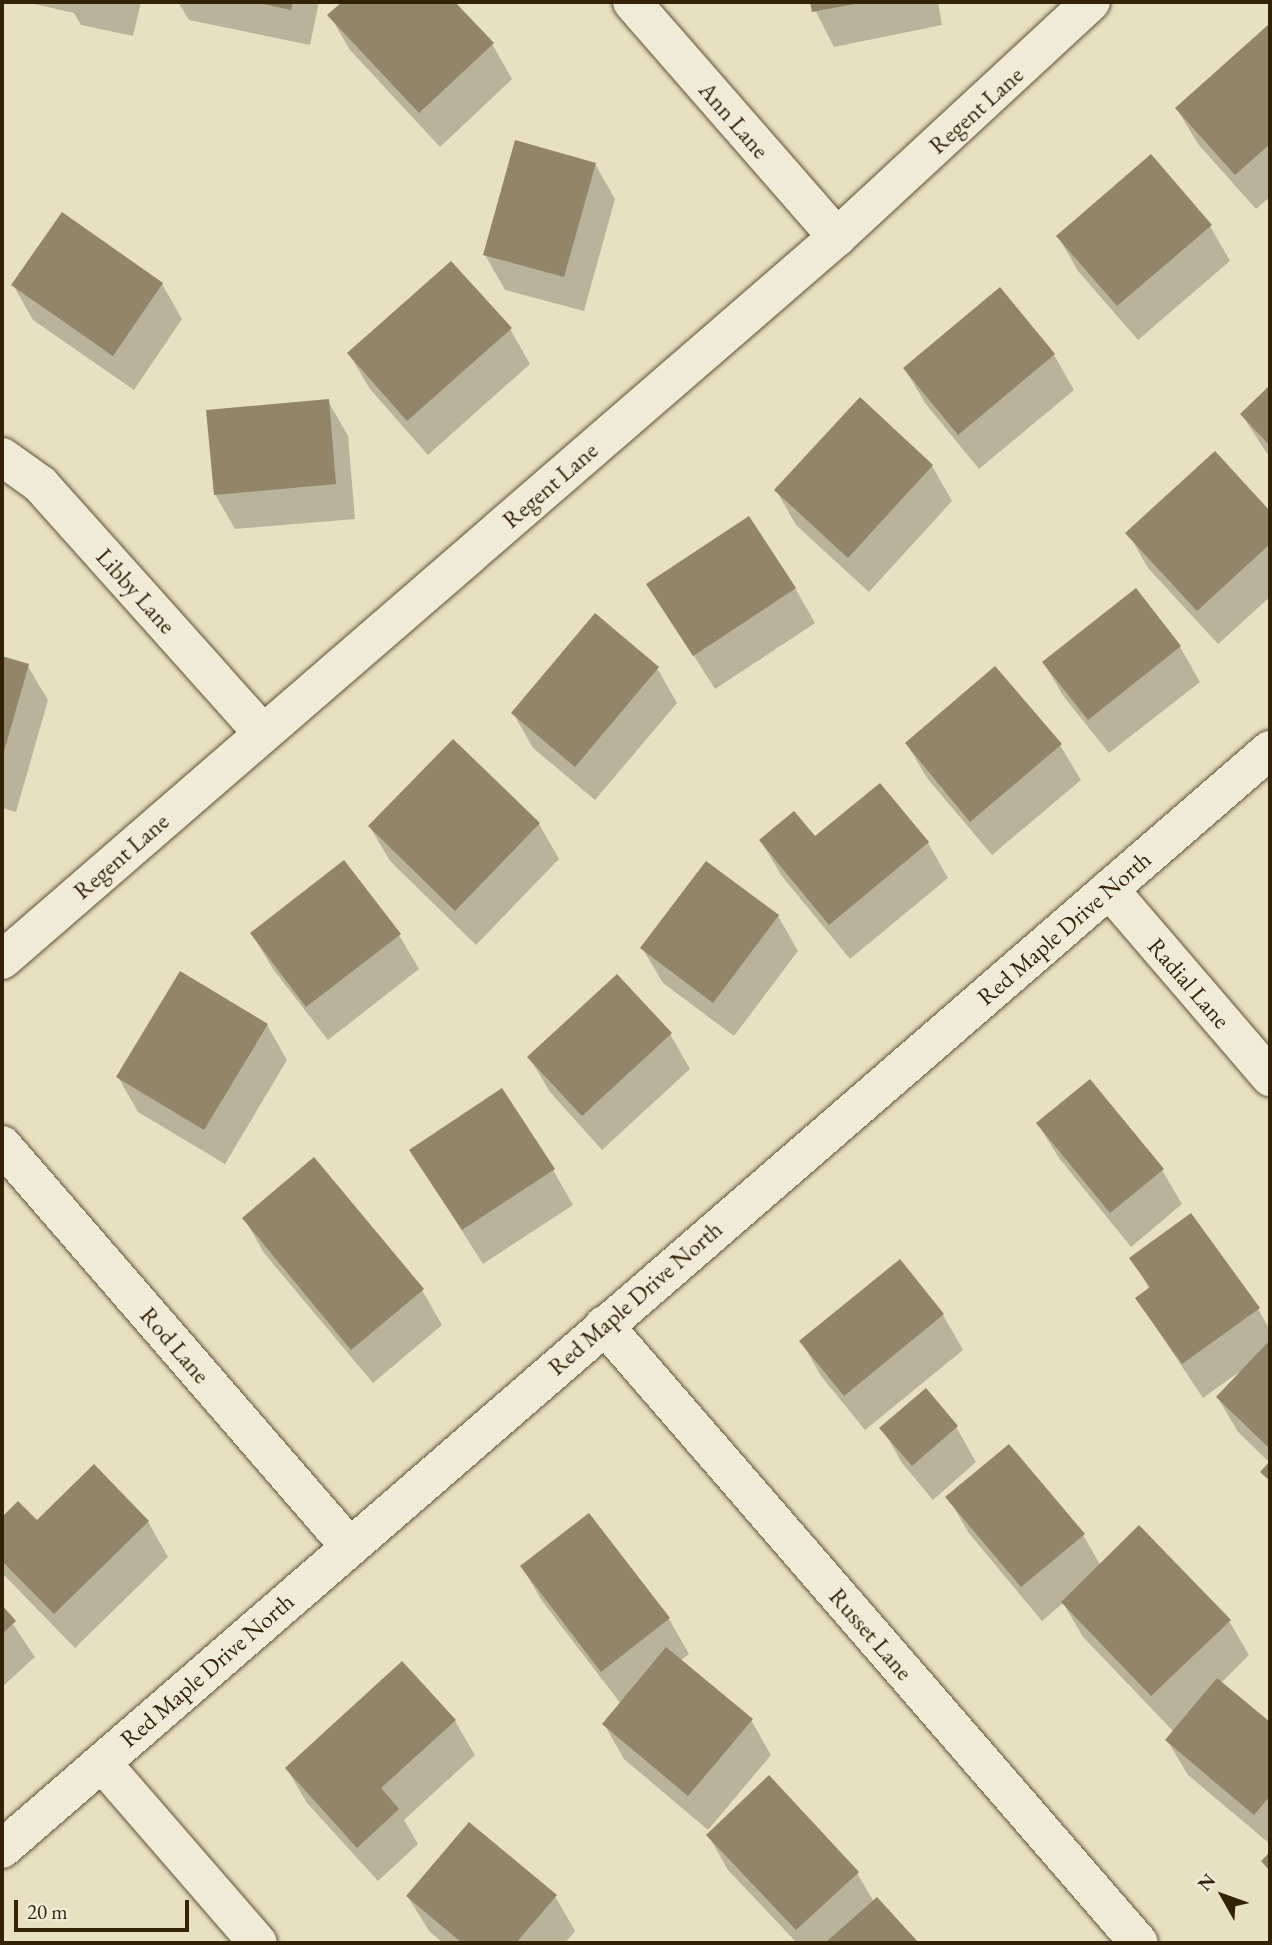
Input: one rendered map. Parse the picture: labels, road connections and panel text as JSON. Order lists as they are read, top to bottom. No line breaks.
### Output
{"streets":{"street":["Regent Lane","Ann Lane","Libby Lane","Red Maple Drive North","Radial Lane","Rod Lane","Russet Lane"]},"crossings":[["Regent Lane","Ann Lane"],["Regent Lane","Libby Lane"],["Red Maple Drive North","Radial Lane"],["Red Maple Drive North","Rod Lane"],["Red Maple Drive North","Russet Lane"]],"scale_bar":"20 m","north":"top left"}
